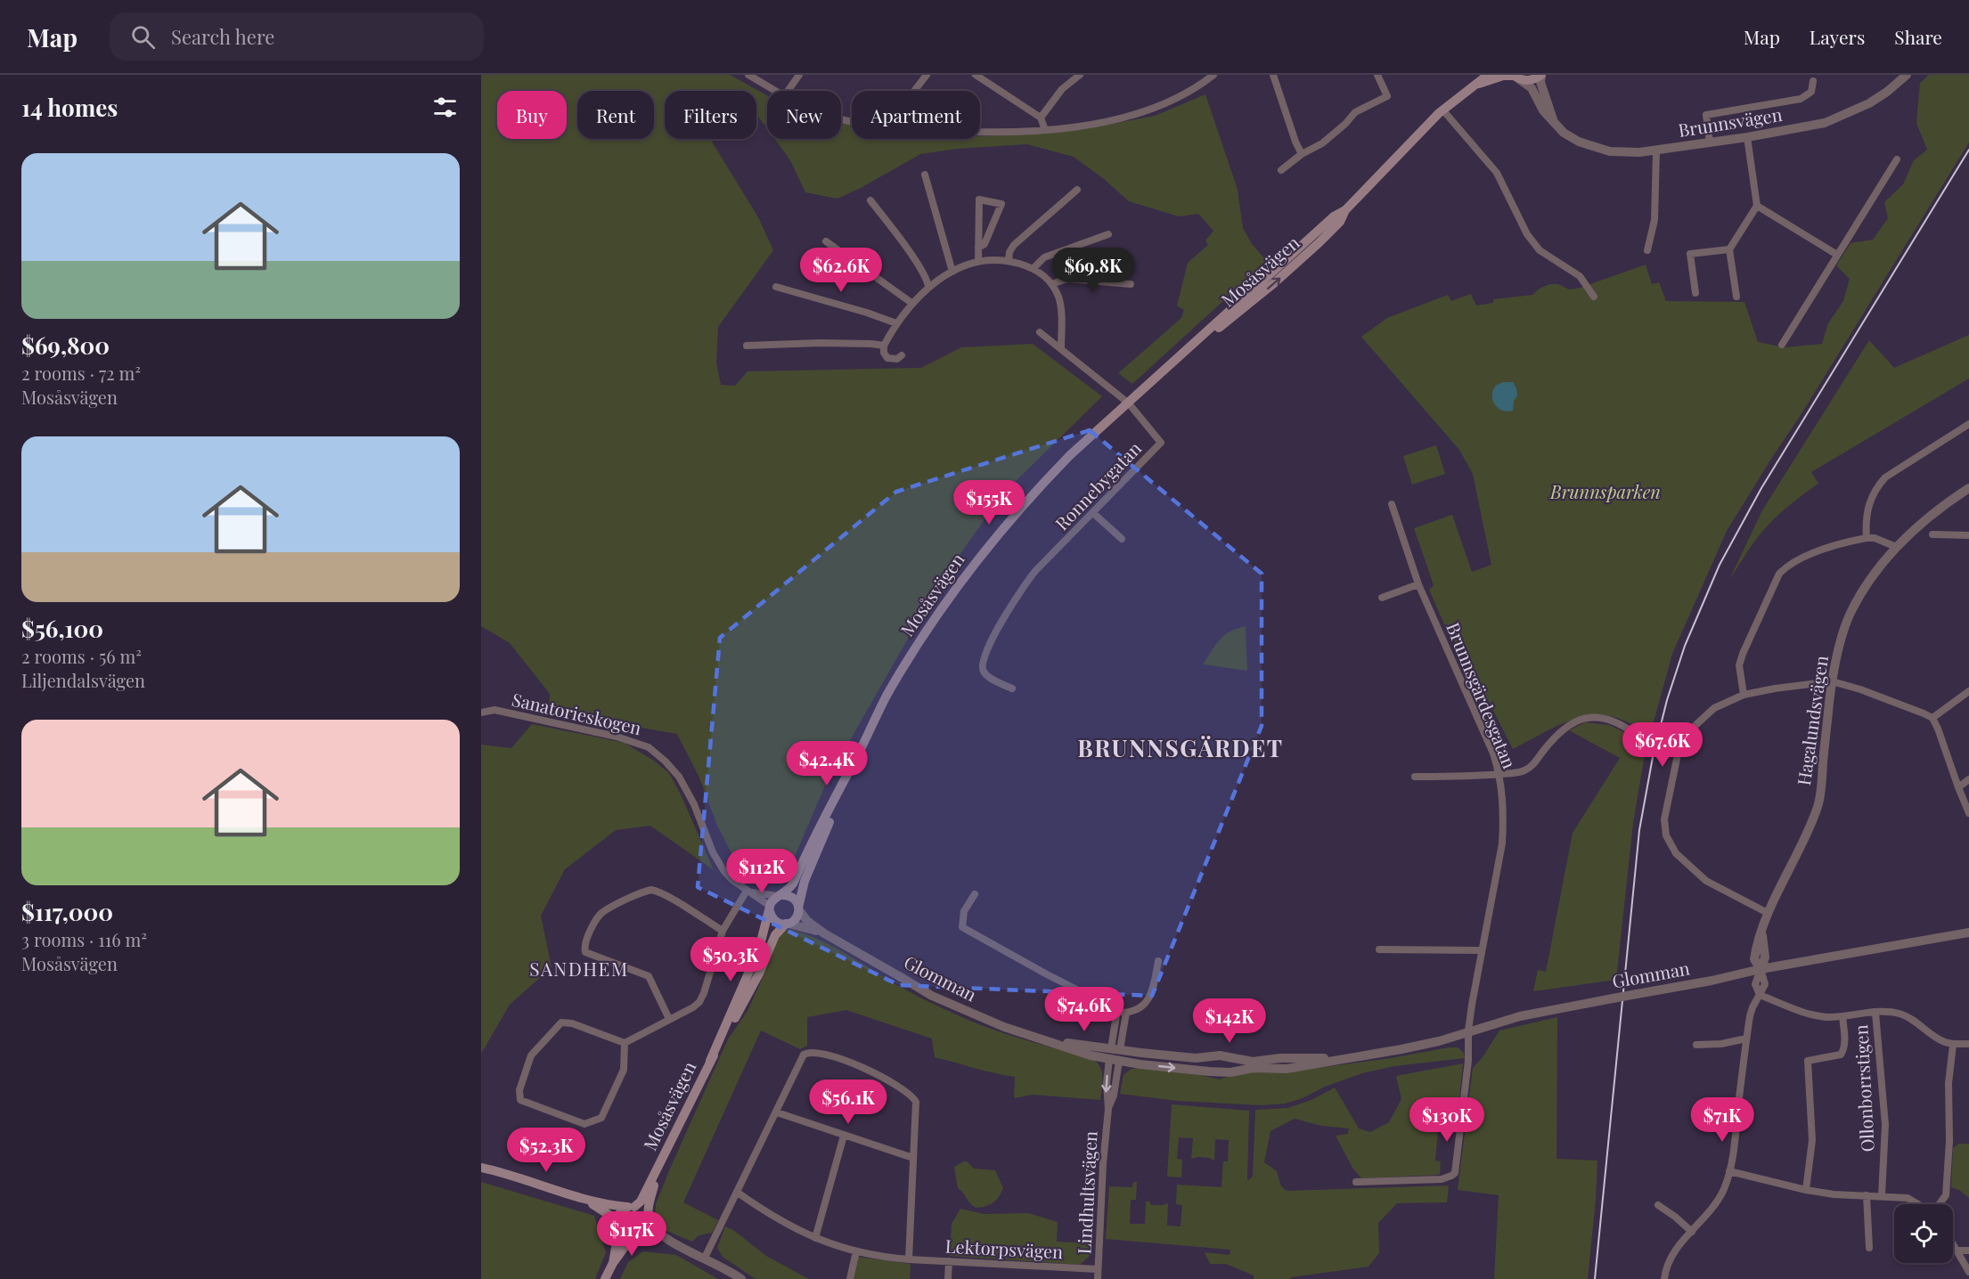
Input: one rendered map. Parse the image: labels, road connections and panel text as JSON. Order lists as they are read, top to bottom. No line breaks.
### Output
{"streets":{"main road":["Mosåsvägen"],"street":["Brunnsvägen","Ronnebygatan","Brunnsgärdesgatan","Sanatorieskogen","Hagalundsvägen","Glomman","Ollonborrstigen","Lindhultsvägen","Lektorpsvägen"]},"crossings":[["Brunnsvägen","Mosåsvägen"],["Mosåsvägen","Ronnebygatan"],["Mosåsvägen","Sanatorieskogen"],["Mosåsvägen","Glomman"],["Brunnsgärdesgatan","Glomman"],["Sanatorieskogen","Glomman"],["Hagalundsvägen","Glomman"],["Glomman","Lindhultsvägen"],["Lindhultsvägen","Lektorpsvägen"]],"districts":["BRUNNSGÄRDET","SANDHEM"],"parks":["Brunnsparken"],"page":{"header":"Map","search":"Search here","nav":["Map","Layers","Share"],"heading":"14 homes","chip":["Buy","Rent","Filters","New","Apartment"],"list":[{"name":"$69,800","note":"2 rooms · 72 m² · Mosåsvägen"},{"name":"$56,100","note":"2 rooms · 56 m² · Liljendalsvägen"},{"name":"$117,000","note":"3 rooms · 116 m² · Mosåsvägen"}],"price":["$62.6K","$69.8K","$155K","$67.6K","$42.4K","$112K","$50.3K","$74.6K","$142K","$56.1K","$130K","$71K","$52.3K","$117K"]}}
